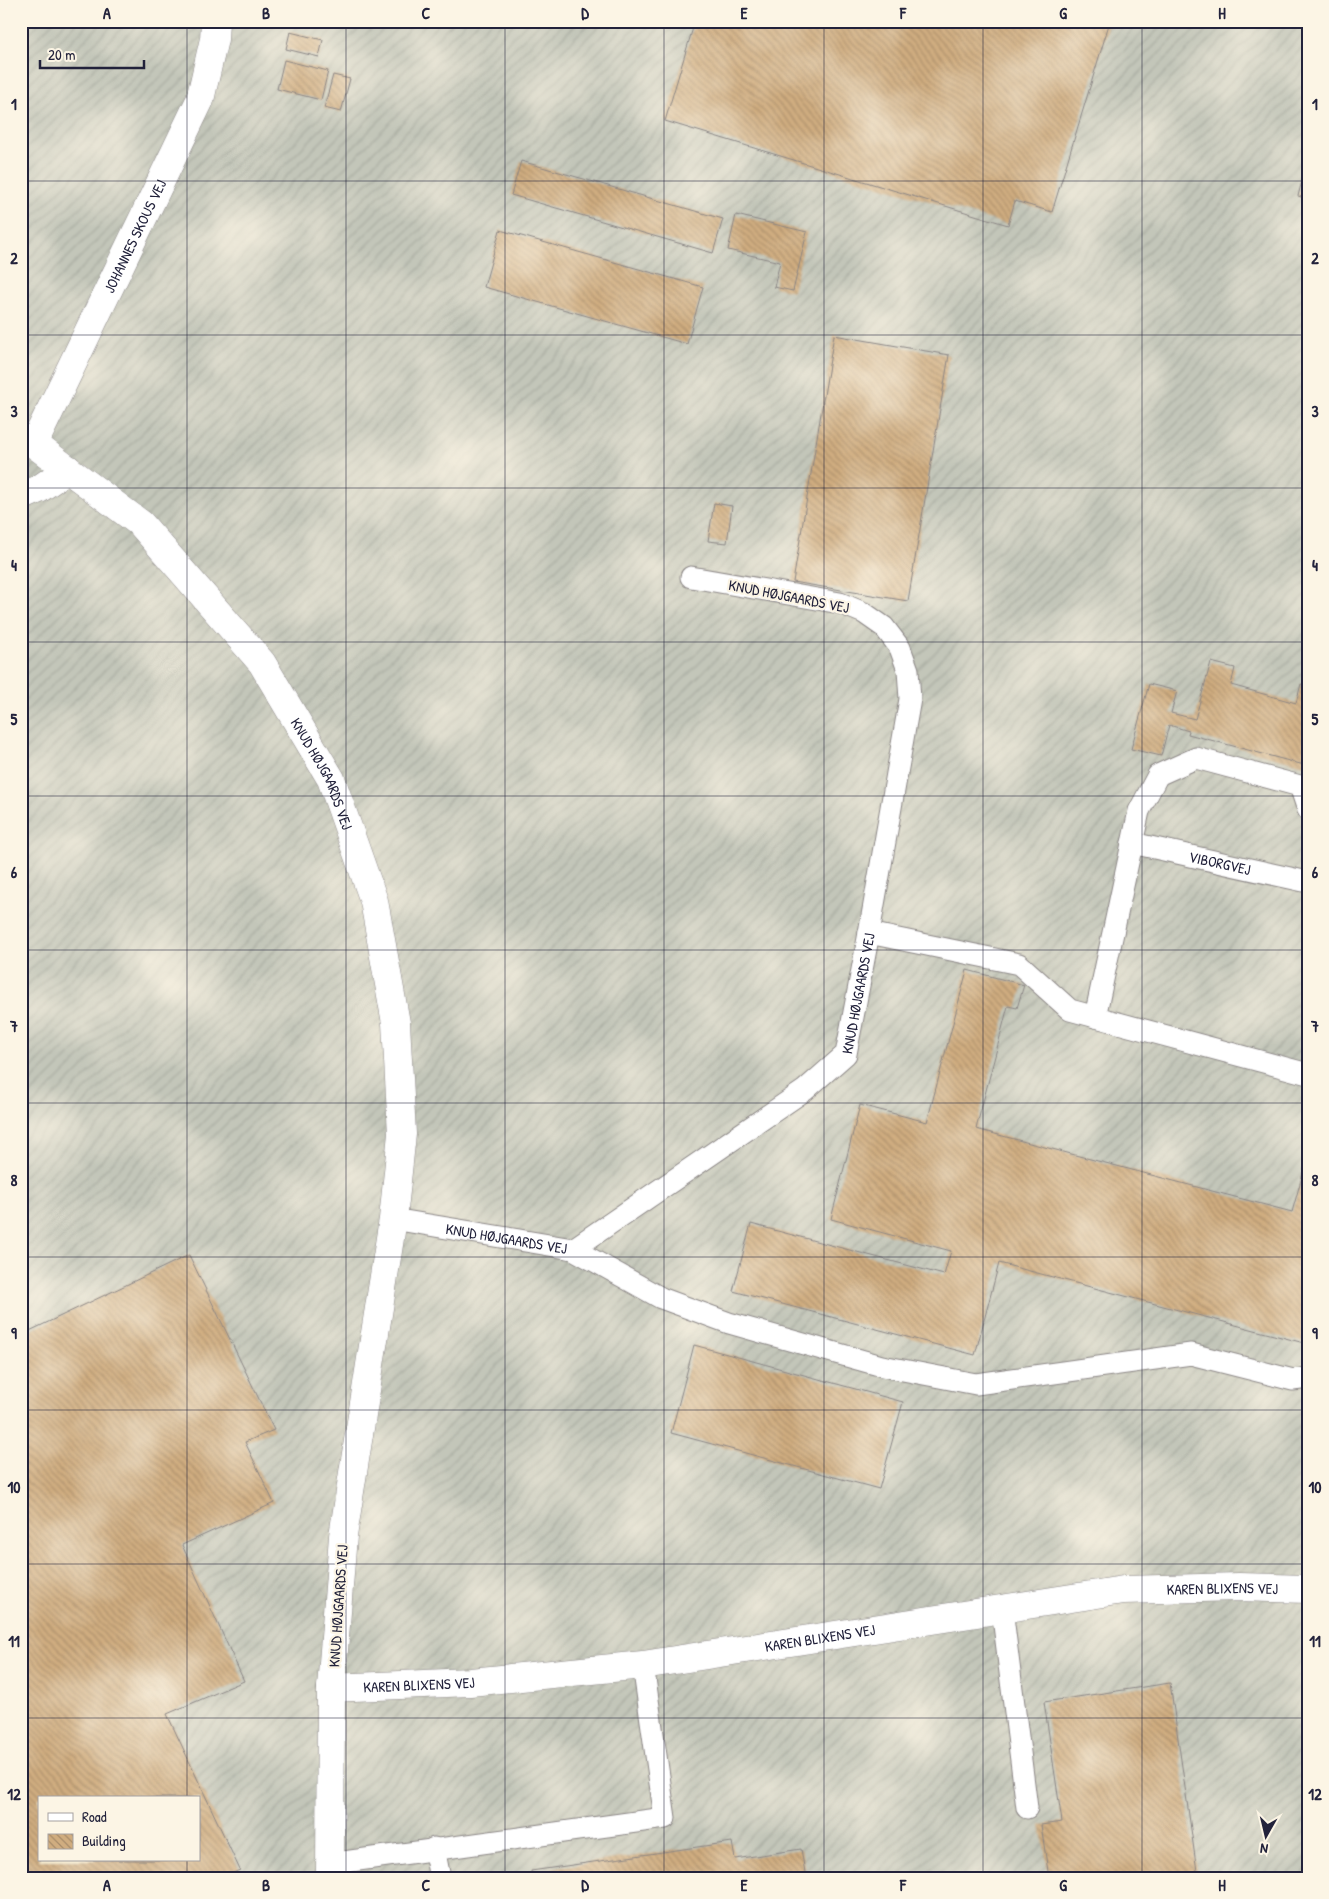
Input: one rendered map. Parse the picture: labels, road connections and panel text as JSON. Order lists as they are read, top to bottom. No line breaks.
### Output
{"streets":{"street":["JOHANNES SKOUS VEJ","KNUD HØJGAARDS VEJ","KAREN BLIXENS VEJ"],"lane":["VIBORGVEJ"]},"crossings":[["JOHANNES SKOUS VEJ","KNUD HØJGAARDS VEJ"],["KNUD HØJGAARDS VEJ","KAREN BLIXENS VEJ"]],"legend":["Road","Building"],"scale_bar":"20 m","north":"bottom","grid":{"columns":["A","B","C","D","E","F","G","H"],"rows":["1","2","3","4","5","6","7","8","9","10","11","12"]}}
